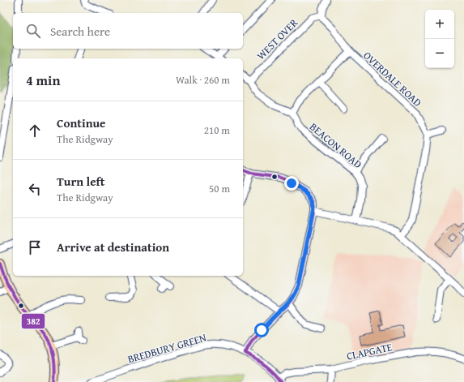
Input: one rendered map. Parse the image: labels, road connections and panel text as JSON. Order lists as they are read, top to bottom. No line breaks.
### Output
{"streets":{"street":["WEST OVER","OVERDALE ROAD","BEACON ROAD","BREDBURY GREEN","CLAPGATE"]},"crossings":[["WEST OVER","OVERDALE ROAD"],["BREDBURY GREEN","CLAPGATE"]],"lines":["transit line 382"],"page":{"map_buttons":["+","−"],"search":"Search here","heading":["4 min","Walk · 260 m"],"list":[["Continue","The Ridgway","210 m"],["Turn left","The Ridgway","50 m"],"Arrive at destination"]}}
